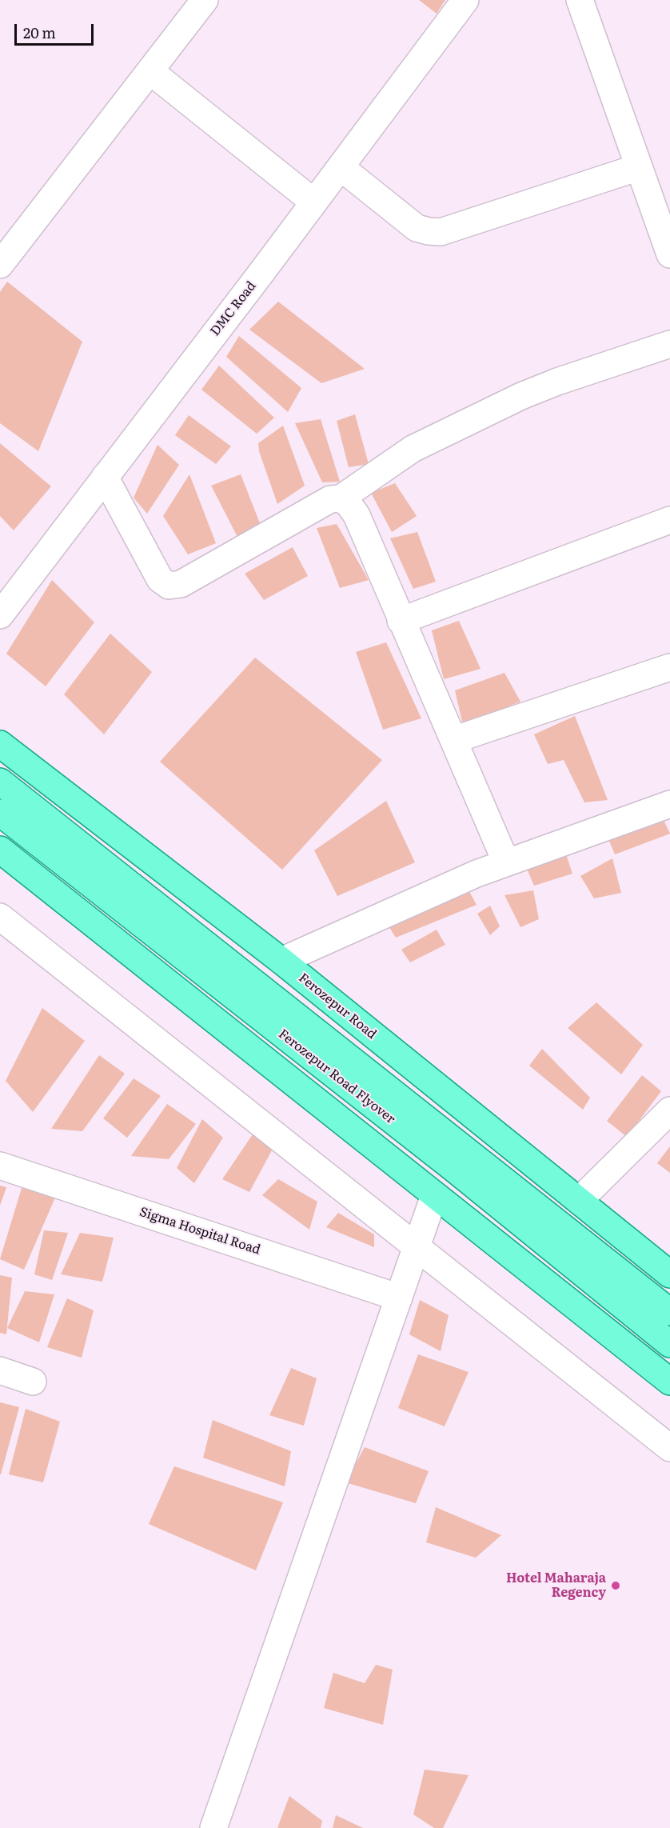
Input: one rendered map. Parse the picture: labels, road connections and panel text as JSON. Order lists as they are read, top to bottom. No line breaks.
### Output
{"streets":{"main road":["Ferozepur Road","Ferozepur Road Flyover"],"street":["DMC Road","Sigma Hospital Road"]},"places":["Hotel Maharaja Regency"],"scale_bar":"20 m"}
